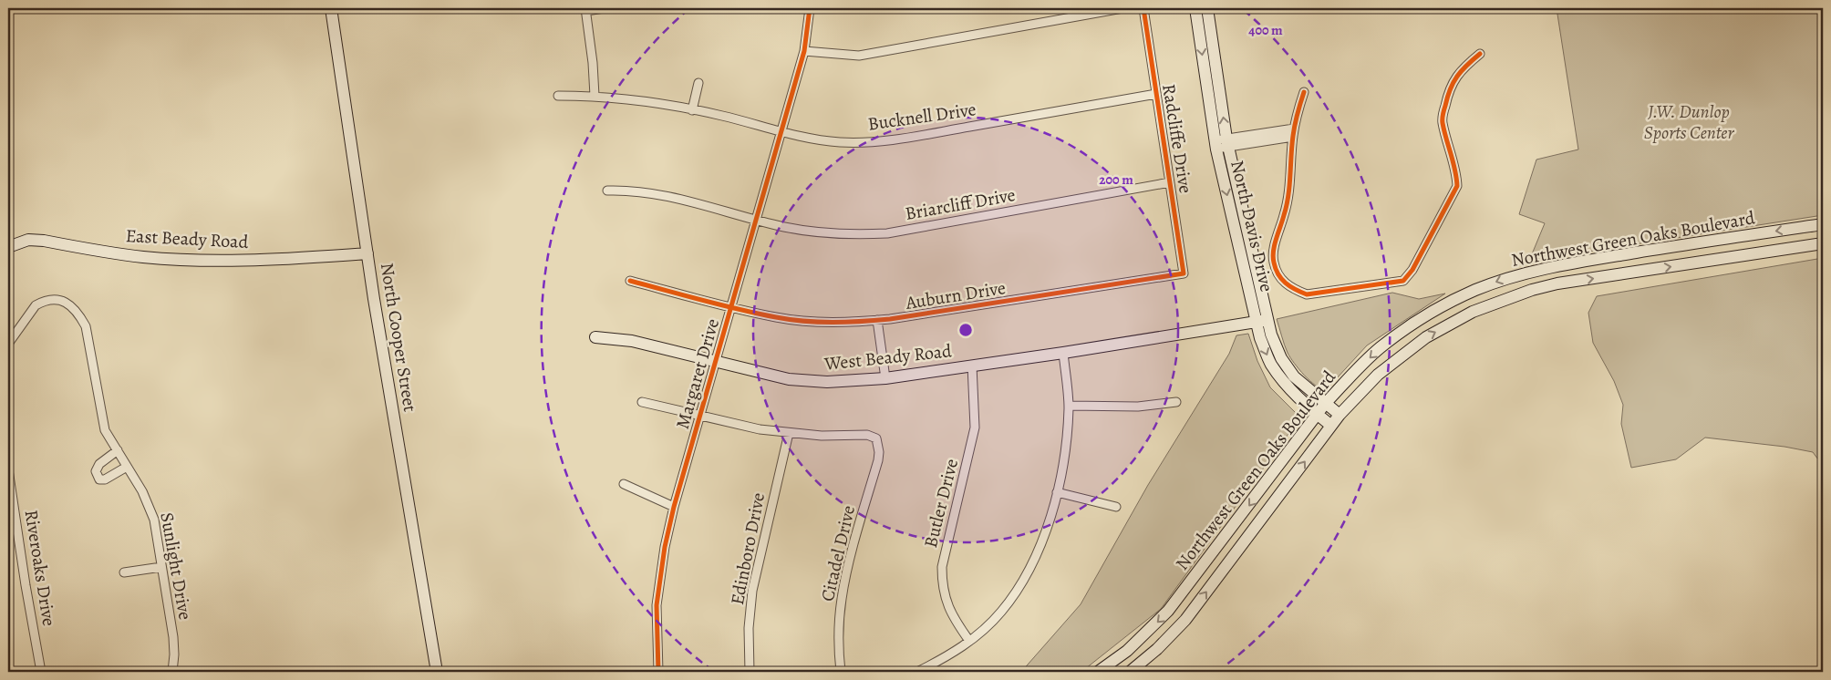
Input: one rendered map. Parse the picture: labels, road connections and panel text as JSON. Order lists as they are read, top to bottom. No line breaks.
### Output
{"streets":{"main road":["North Davis Drive","East Beady Road","Northwest Green Oaks Boulevard","North Cooper Street","West Beady Road"],"street":["Bucknell Drive","Radcliffe Drive","Briarcliff Drive","Auburn Drive","Margaret Drive","Butler Drive","Edinboro Drive","Citadel Drive","Sunlight Drive","Riveroaks Drive"]},"crossings":[["Bucknell Drive","Radcliffe Drive"],["Bucknell Drive","Margaret Drive"],["Radcliffe Drive","Briarcliff Drive"],["Radcliffe Drive","Auburn Drive"],["Briarcliff Drive","Margaret Drive"],["North Davis Drive","Northwest Green Oaks Boulevard"],["North Davis Drive","West Beady Road"],["East Beady Road","North Cooper Street"],["Auburn Drive","Margaret Drive"],["West Beady Road","Margaret Drive"],["West Beady Road","Butler Drive"],["Edinboro Drive","Citadel Drive"]],"parks":["J.W. Dunlop Sports Center"],"rings":["400 m","200 m"]}
